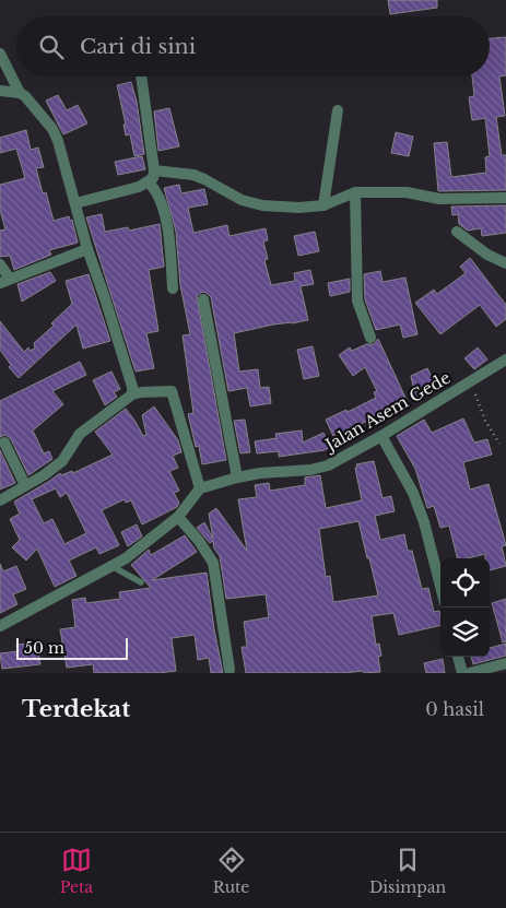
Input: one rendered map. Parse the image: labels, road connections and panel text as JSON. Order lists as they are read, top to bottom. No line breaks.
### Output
{"streets":{"street":["Jalan Asem Gede"]},"scale_bar":"50 m","page":{"search":"Cari di sini","scale":"50 m","heading":["Terdekat","0 hasil"],"nav":["Peta","Rute","Disimpan"]}}
